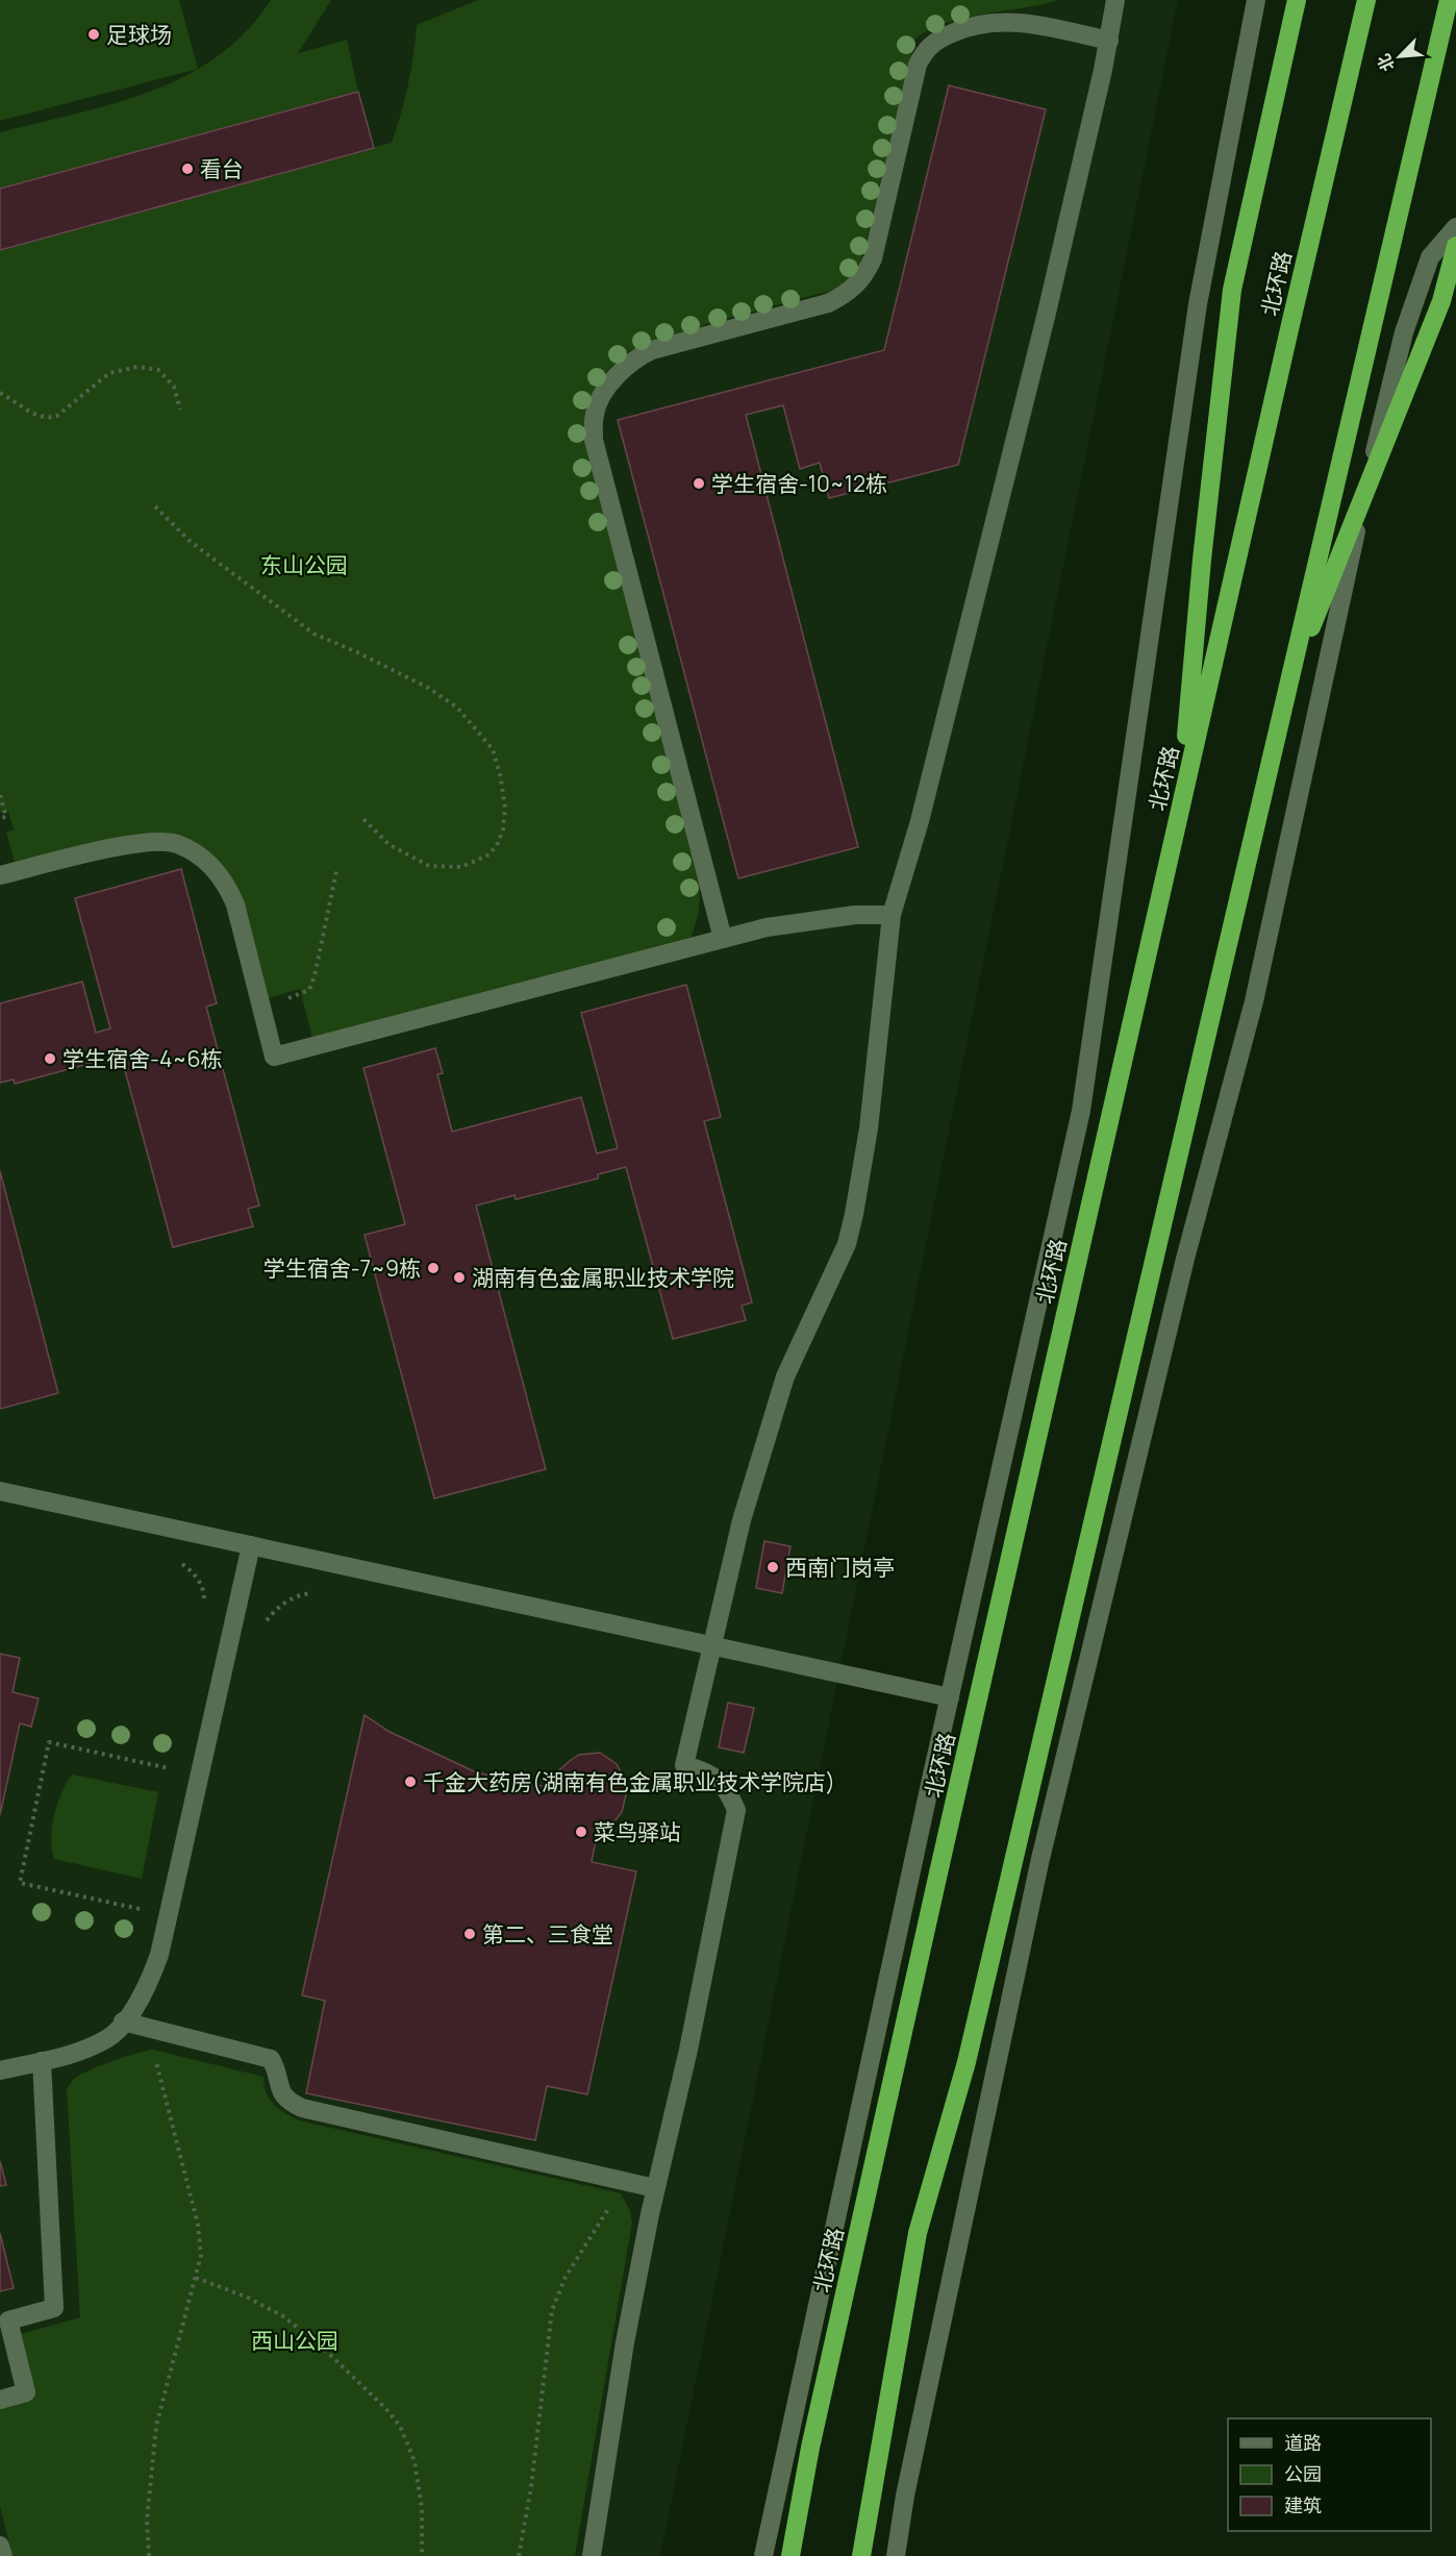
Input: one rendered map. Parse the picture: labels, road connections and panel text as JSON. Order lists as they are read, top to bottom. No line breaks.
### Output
{"streets":{"highway":["北环路"]},"parks":["东山公园","西山公园"],"places":["足球场","看台","学生宿舍-10~12栋","学生宿舍-4~6栋","学生宿舍-7~9栋","湖南有色金属职业技术学院","西南门岗亭","千金大药房(湖南有色金属职业技术学院店)","菜鸟驿站","第二、三食堂"],"legend":["道路","公园","建筑"],"north":"bottom left"}
